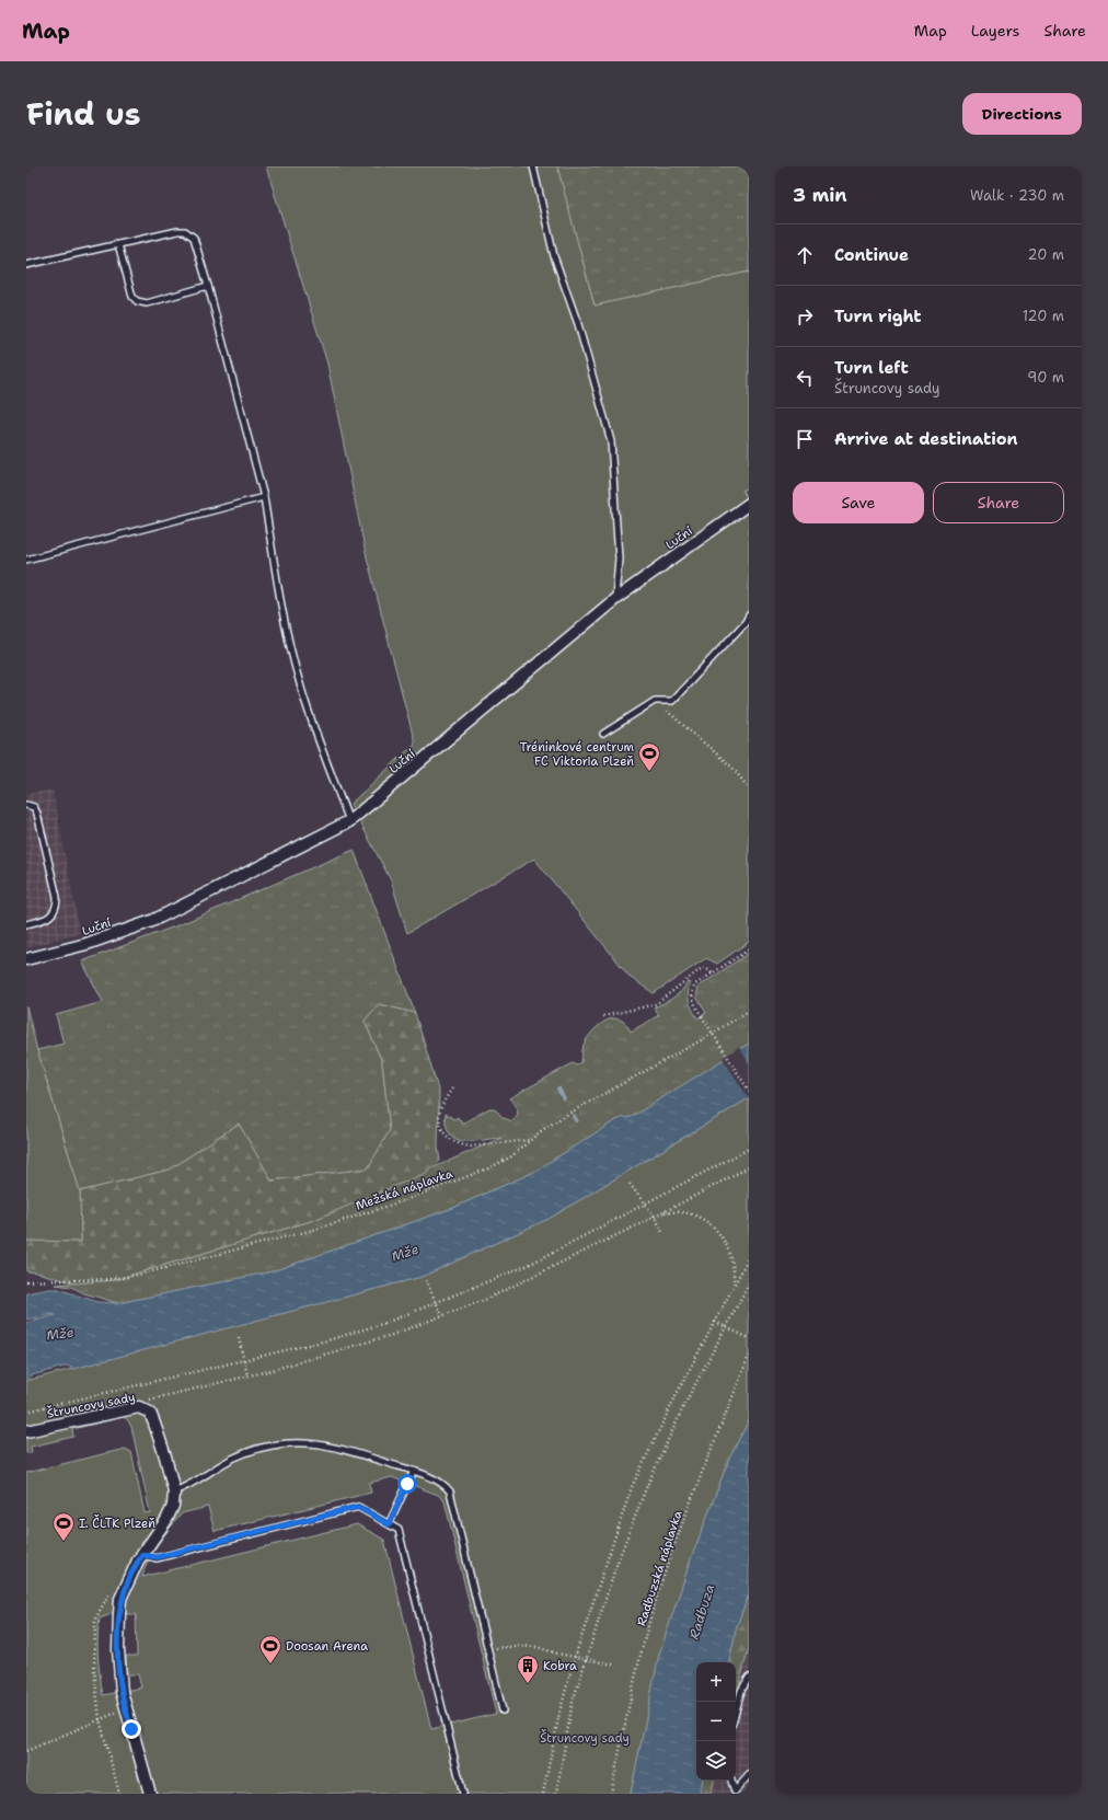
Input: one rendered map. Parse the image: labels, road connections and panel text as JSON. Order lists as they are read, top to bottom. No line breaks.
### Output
{"streets":{"street":["Luční","Štruncovy sady"],"path":["Mežská náplavka","Radbuzská náplavka"]},"water":["Mže","Radbuza"],"parks":["Štruncovy sady"],"places":{"sports":["Tréninkové centrum FC Viktoria Plzeň","I. ČLTK Plzeň","Doosan Arena"],"building":["Kobra"]},"page":{"header":"Map","nav":["Map","Layers","Share"],"title":"Find us","buttons":["Directions",["Save","Share"]],"heading":["3 min","Walk · 230 m"],"list":[["Continue","20 m"],["Turn right","120 m"],["Turn left","Štruncovy sady","90 m"],"Arrive at destination"],"map_buttons":["+","−"]}}
